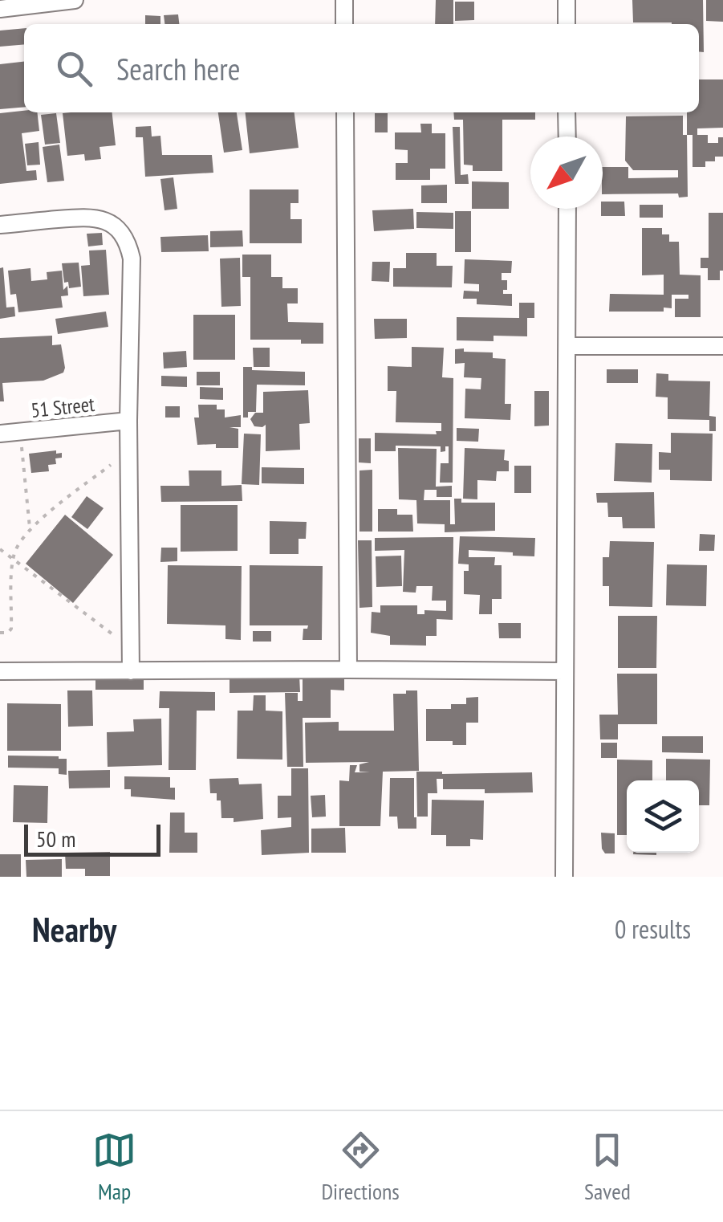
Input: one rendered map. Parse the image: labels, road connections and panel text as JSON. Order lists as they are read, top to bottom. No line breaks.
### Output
{"streets":{"street":["51 Street"]},"scale_bar":"50 m","north":"bottom left","page":{"search":"Search here","scale":"50 m","heading":["Nearby","0 results"],"nav":["Map","Directions","Saved"]}}
